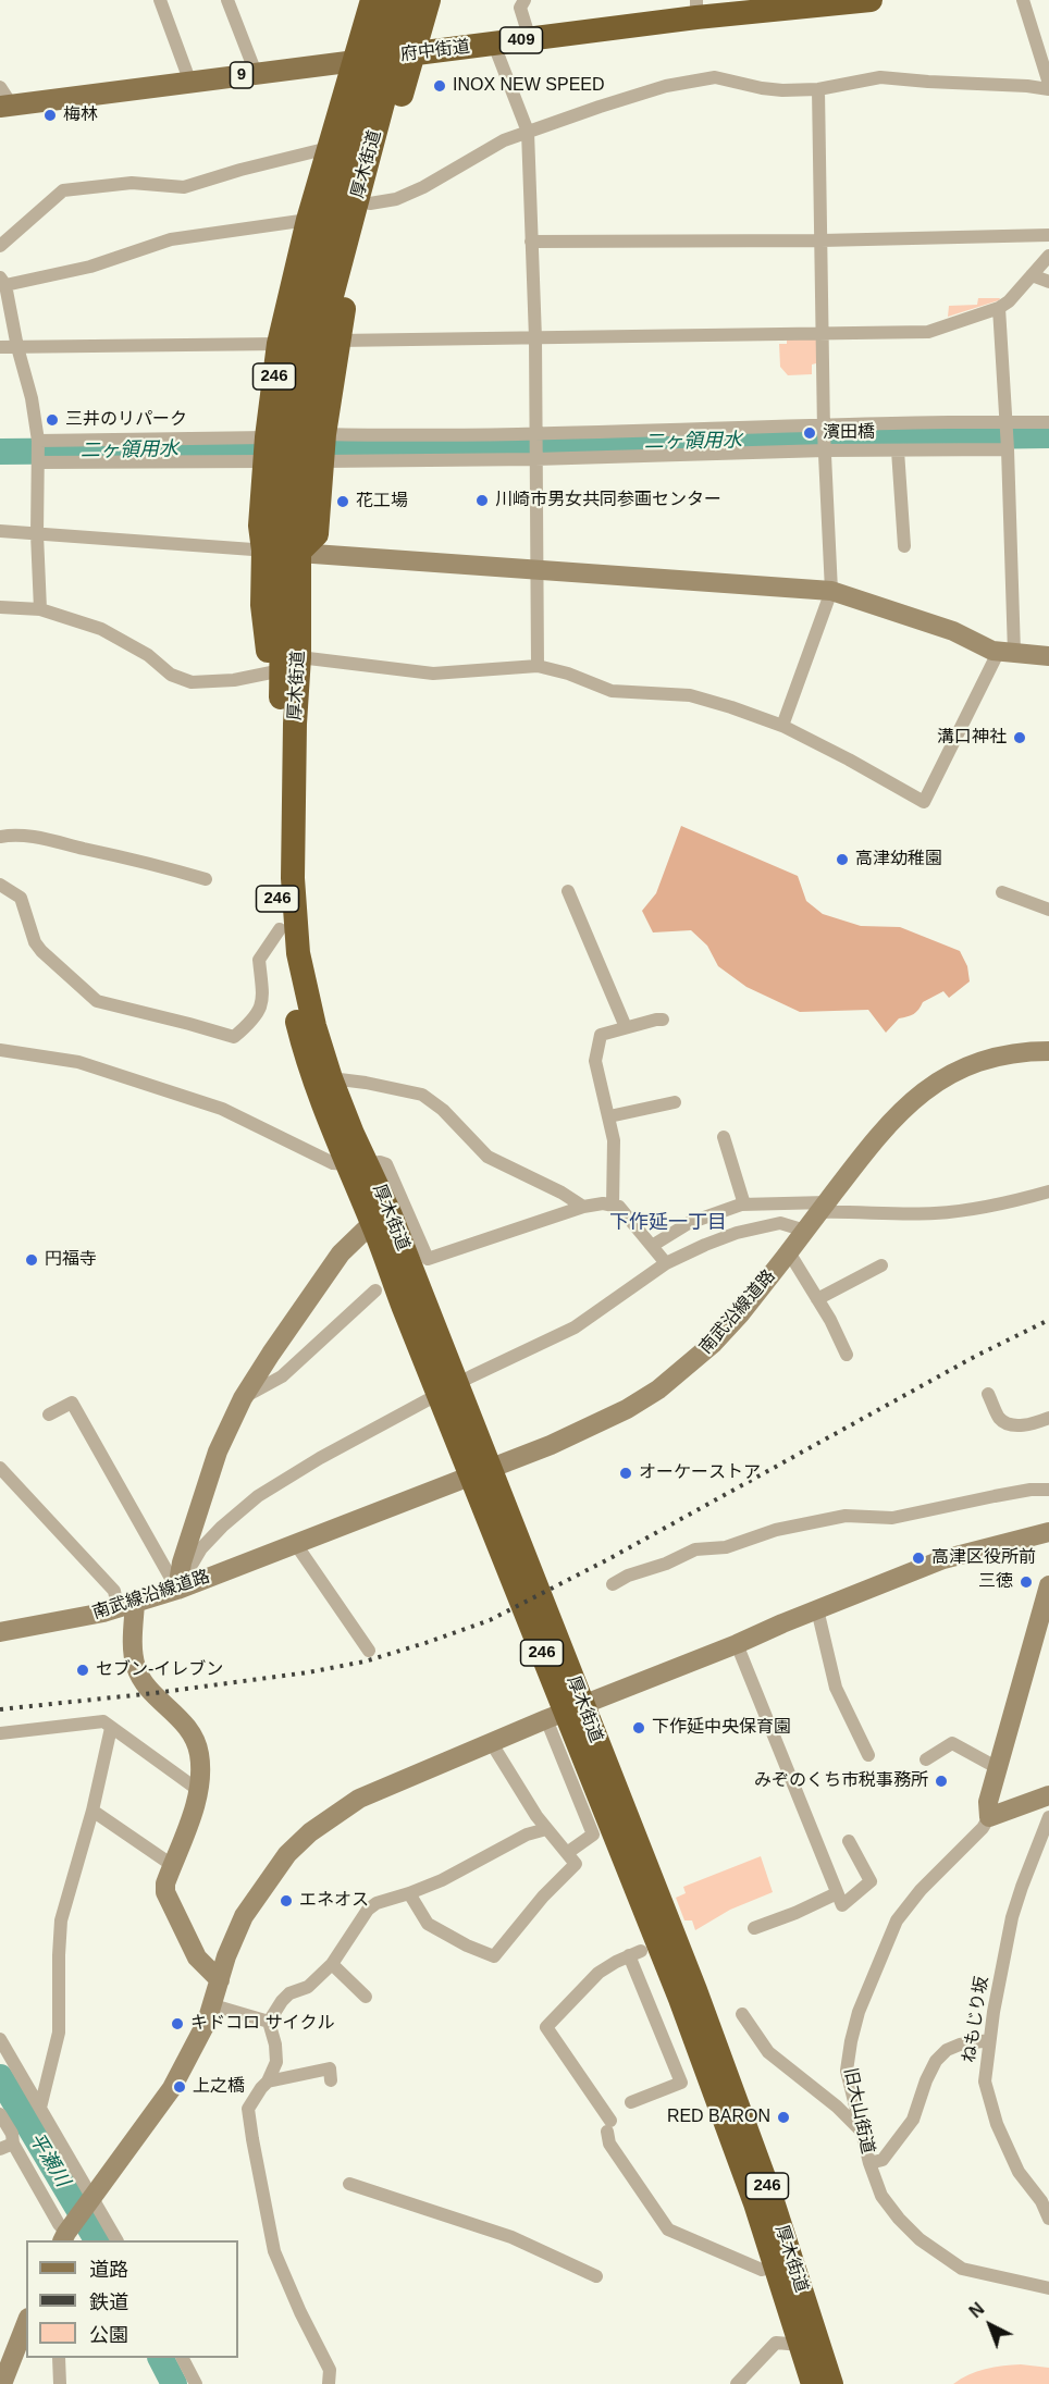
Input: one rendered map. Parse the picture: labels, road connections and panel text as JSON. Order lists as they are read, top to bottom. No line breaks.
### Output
{"streets":{"highway":["409","府中街道","厚木街道","246"],"main road":["9"],"street":["南武沿線道路","南武線沿線道路","ねもじり坂","旧大山街道"]},"crossings":[["府中街道","246"],["厚木街道","246"],["南武沿線道路","南武線沿線道路"]],"districts":["下作延一丁目"],"water":["二ヶ領用水","平瀬川"],"places":["INOX NEW SPEED","梅林","三井のリパーク","濱田橋","川崎市男女共同参画センター","花工場","溝口神社","高津幼稚園","円福寺","オーケーストア","高津区役所前","三徳","セブン-イレブン","下作延中央保育園","みぞのくち市税事務所","エネオス","キドコロ サイクル","上之橋","RED BARON"],"legend":["道路","鉄道","公園"],"north":"top left"}
